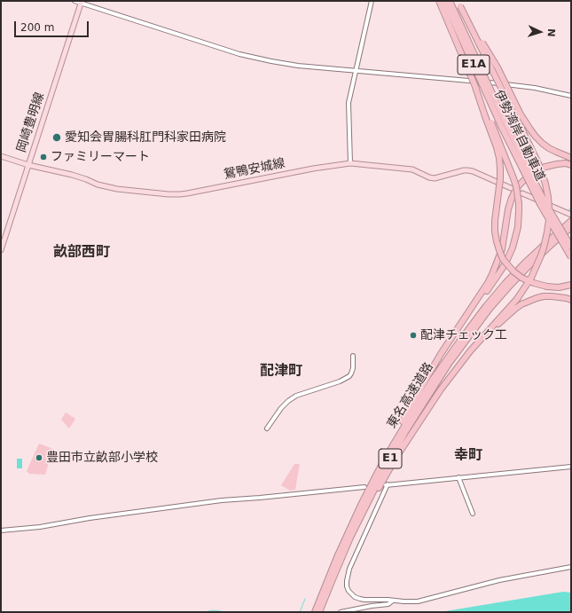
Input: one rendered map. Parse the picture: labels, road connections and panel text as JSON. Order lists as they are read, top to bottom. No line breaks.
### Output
{"streets":{"highway":["E1A","伊勢湾岸自動車道","東名高速道路","E1"],"main road":["岡崎豊明線","鴛鴨安城線"]},"crossings":[["岡崎豊明線","鴛鴨安城線"]],"districts":["畝部西町","配津町","幸町"],"places":["愛知会胃腸科肛門科家田病院","ファミリーマート","配津チェック工","豊田市立畝部小学校"],"scale_bar":"200 m","north":"right"}
